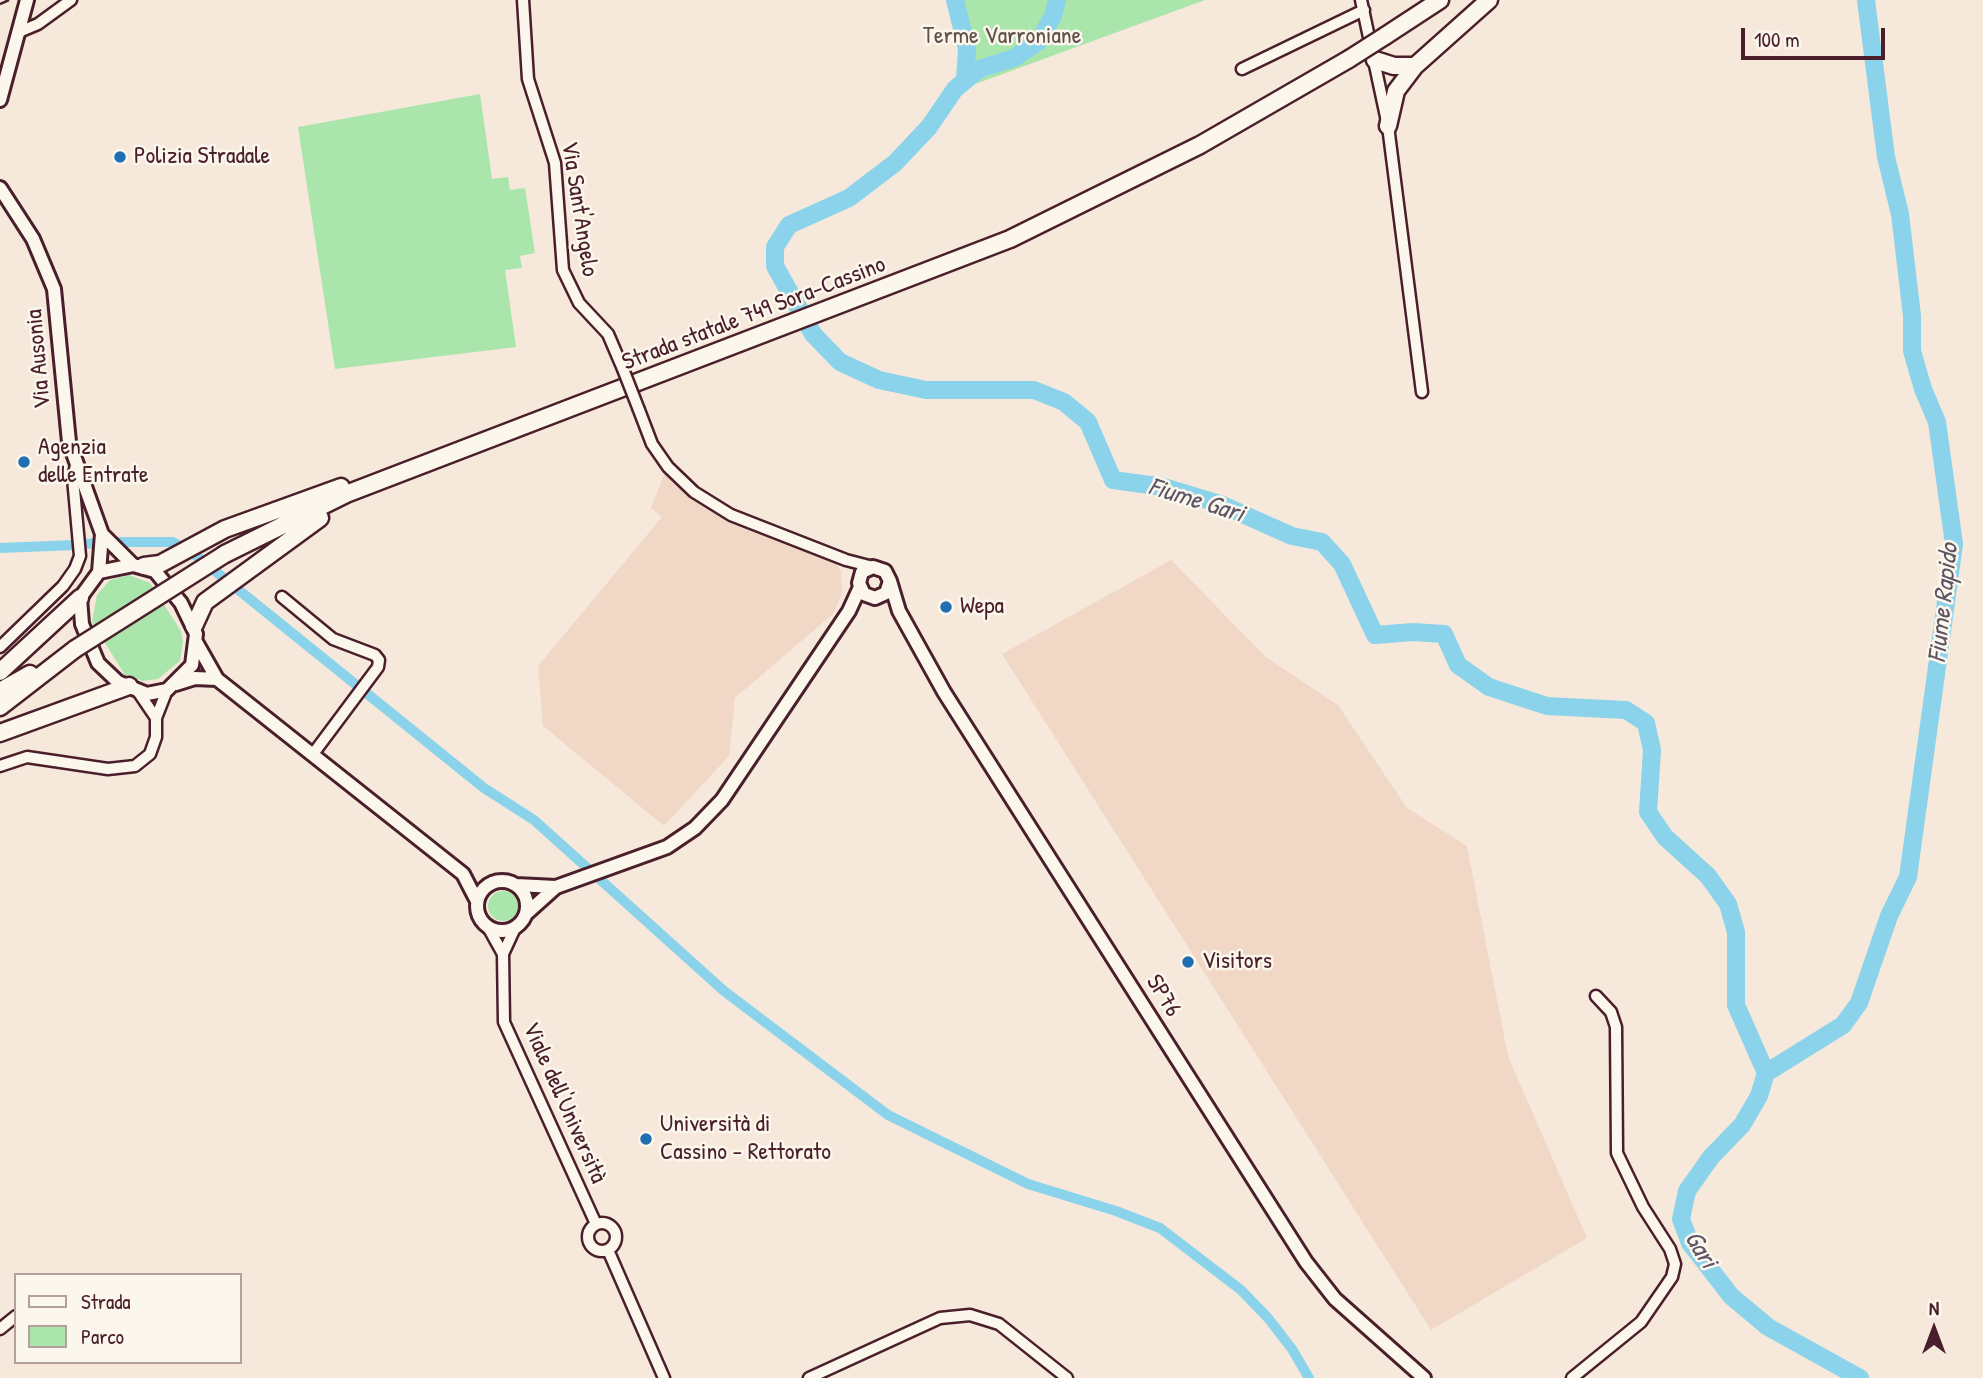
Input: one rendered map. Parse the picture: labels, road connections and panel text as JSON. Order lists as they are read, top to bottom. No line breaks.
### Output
{"streets":{"highway":["Strada statale 749 Sora-Cassino"],"street":["Via Sant'Angelo","Via Ausonia","SP76","Viale dell'Università"]},"crossings":[["Via Sant'Angelo","SP76"]],"water":["Fiume Gari","Fiume Rapido","Gari"],"parks":["Terme Varroniane"],"places":["Polizia Stradale","Agenzia delle Entrate","Wepa","Visitors","Università di Cassino - Rettorato"],"legend":["Strada","Parco"],"scale_bar":"100 m","north":"top"}
